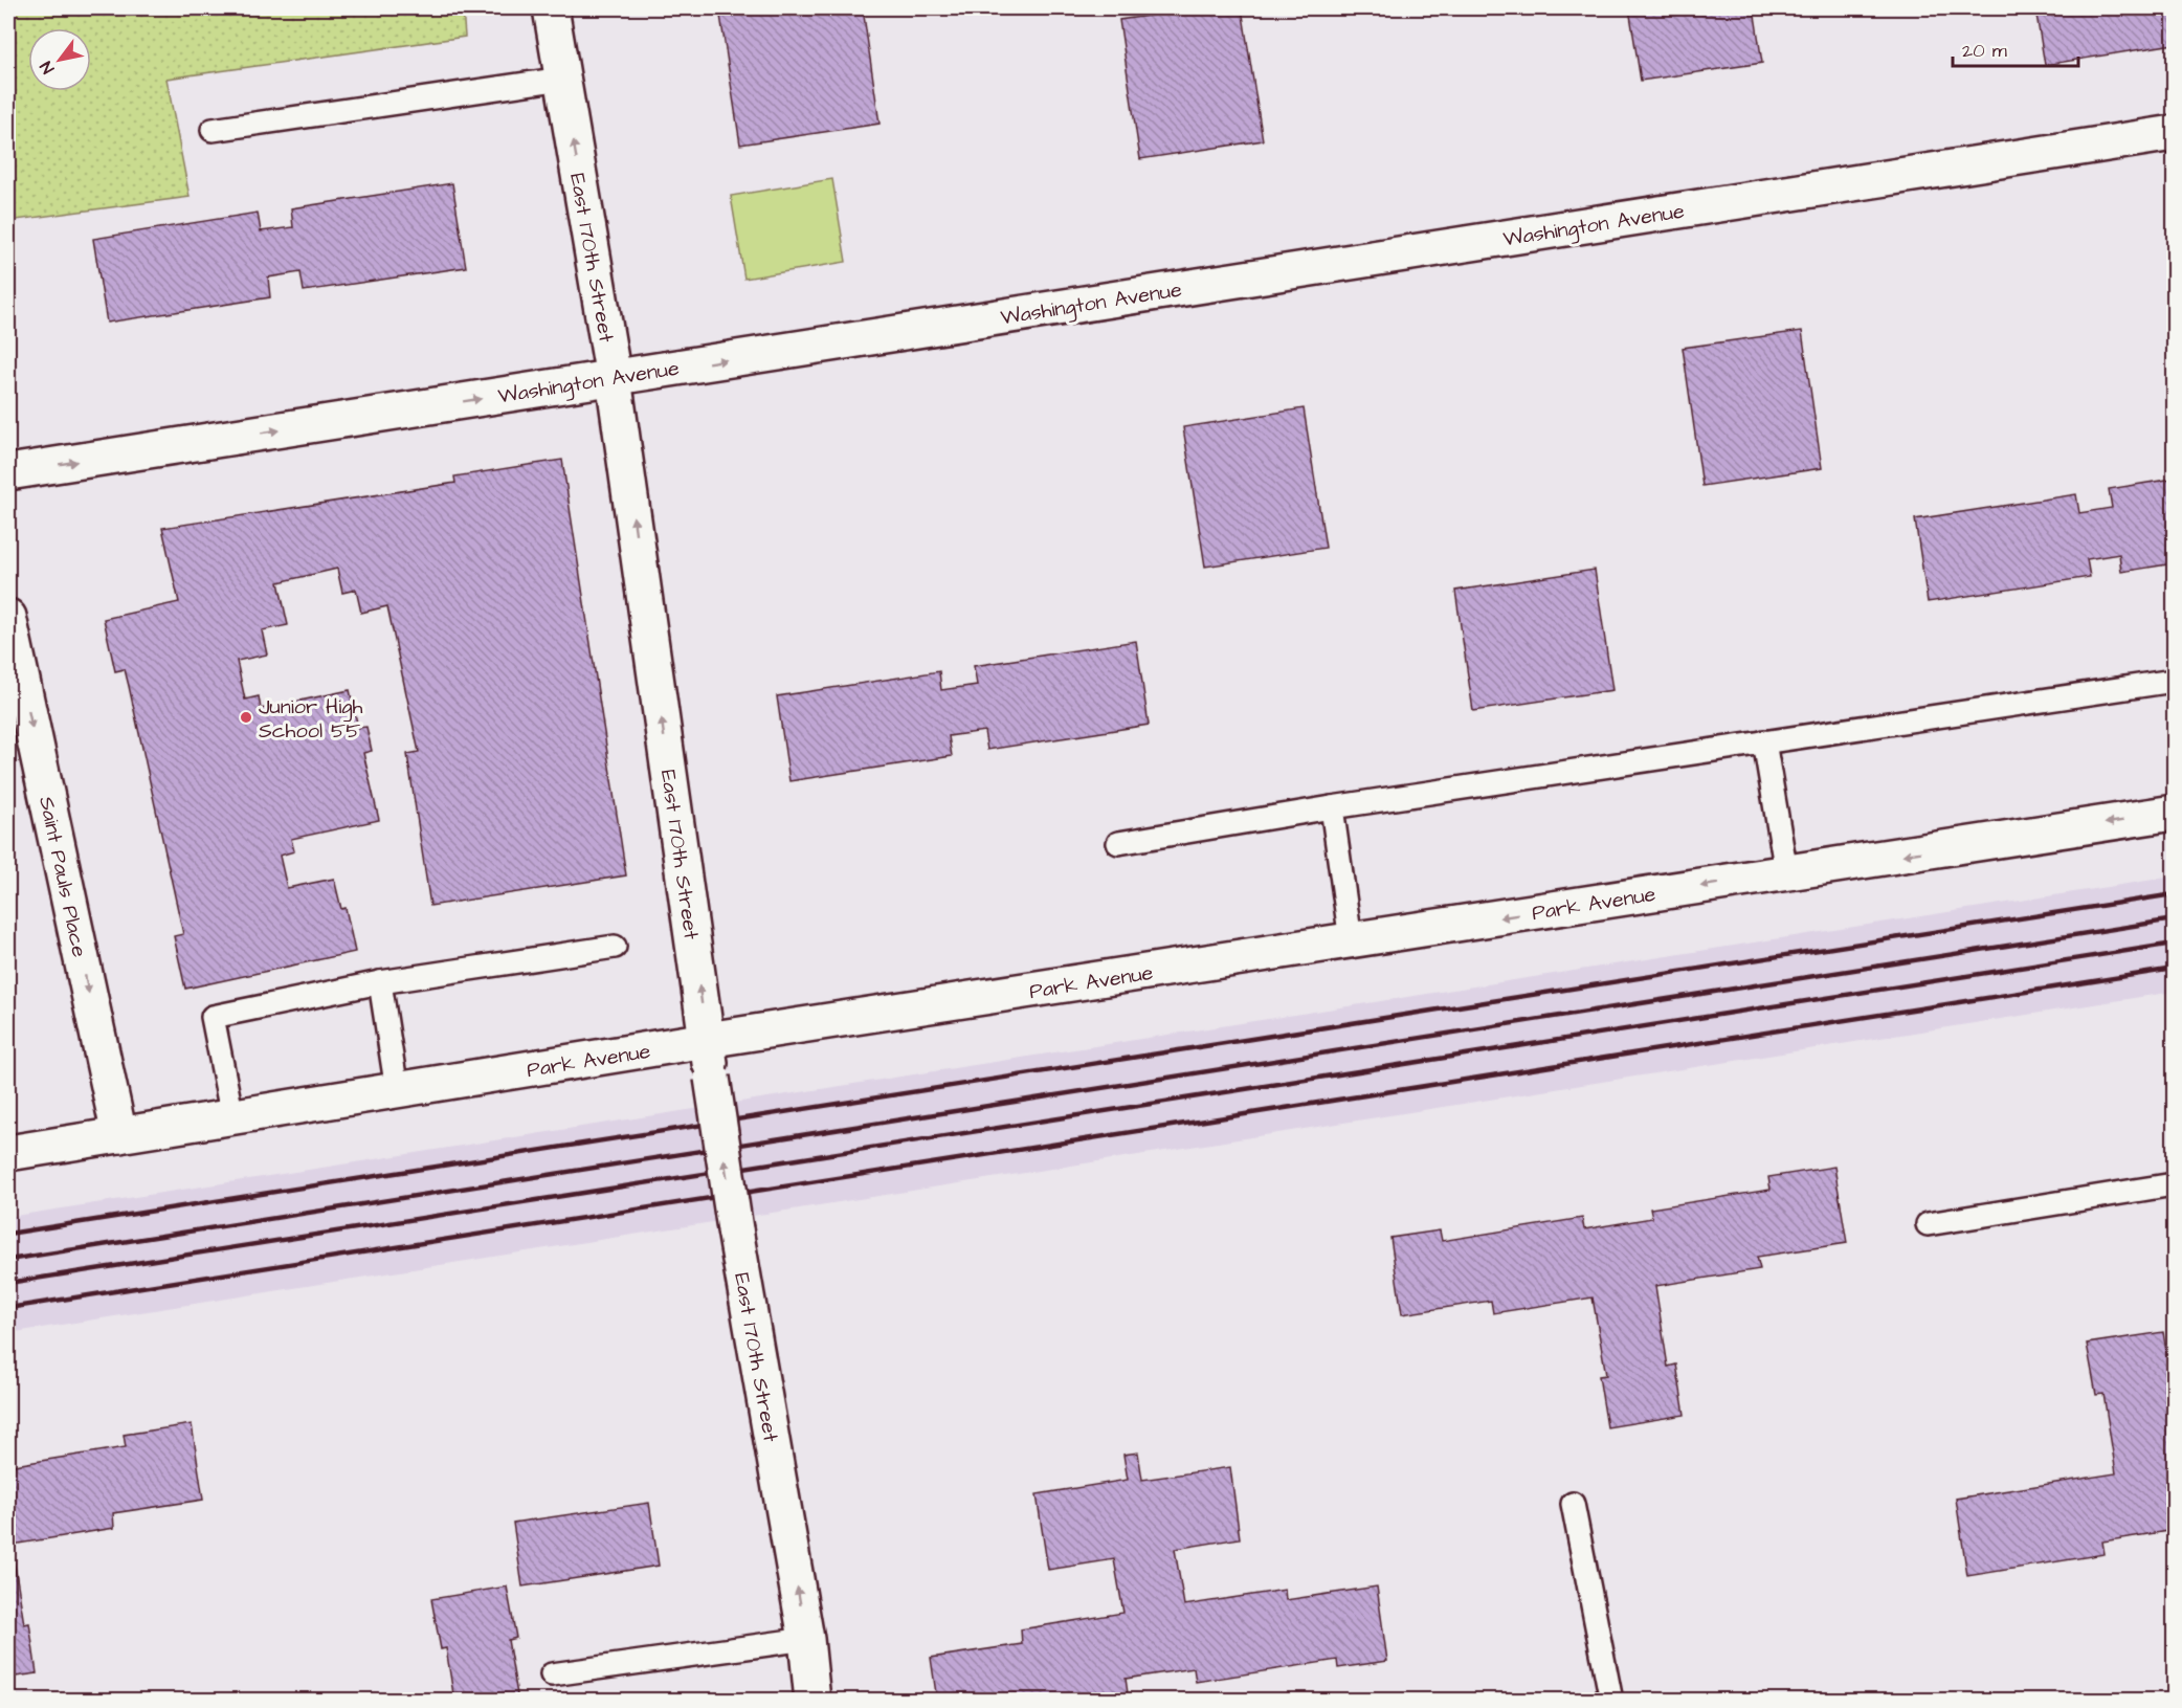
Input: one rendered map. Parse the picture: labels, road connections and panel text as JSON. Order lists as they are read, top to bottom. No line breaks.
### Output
{"streets":{"street":["Washington Avenue","East 170th Street","Saint Pauls Place","Park Avenue"]},"crossings":[["Washington Avenue","East 170th Street"],["East 170th Street","Park Avenue"],["Saint Pauls Place","Park Avenue"]],"one_way":["Washington Avenue","East 170th Street","Saint Pauls Place","Park Avenue"],"places":["Junior High School 55"],"scale_bar":"20 m","north":"bottom left"}
